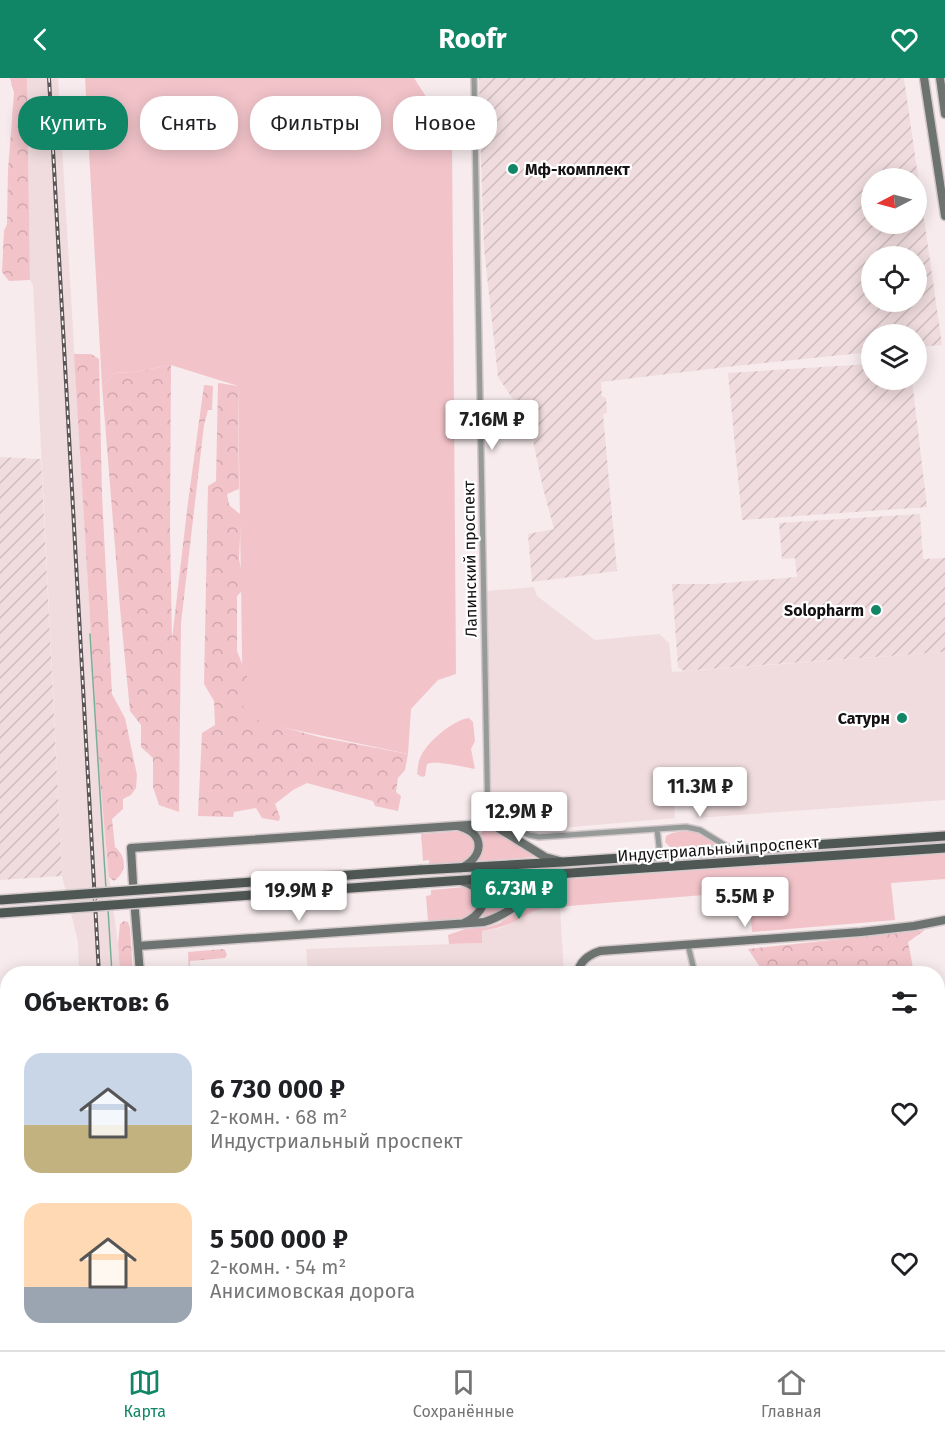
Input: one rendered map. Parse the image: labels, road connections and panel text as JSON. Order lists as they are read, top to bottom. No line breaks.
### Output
{"streets":{"main road":["Индустриальный проспект"],"street":["Лапинский проспект"]},"places":["Мф-комплект","Solopharm","Сатурн"],"north":"left","page":{"header":"Roofr","chip":["Купить","Снять","Фильтры","Новое"],"price":["7.16M ₽","11.3M ₽","12.9M ₽","6.73M ₽","19.9M ₽","5.5M ₽"],"heading":"Объектов: 6","list":[{"name":"6 730 000 ₽","note":"2-комн. · 68 m² · Индустриальный проспект"},{"name":"5 500 000 ₽","note":"2-комн. · 54 m² · Анисимовская дорога"}],"tabs":["Карта","Сохранённые","Главная"]}}
